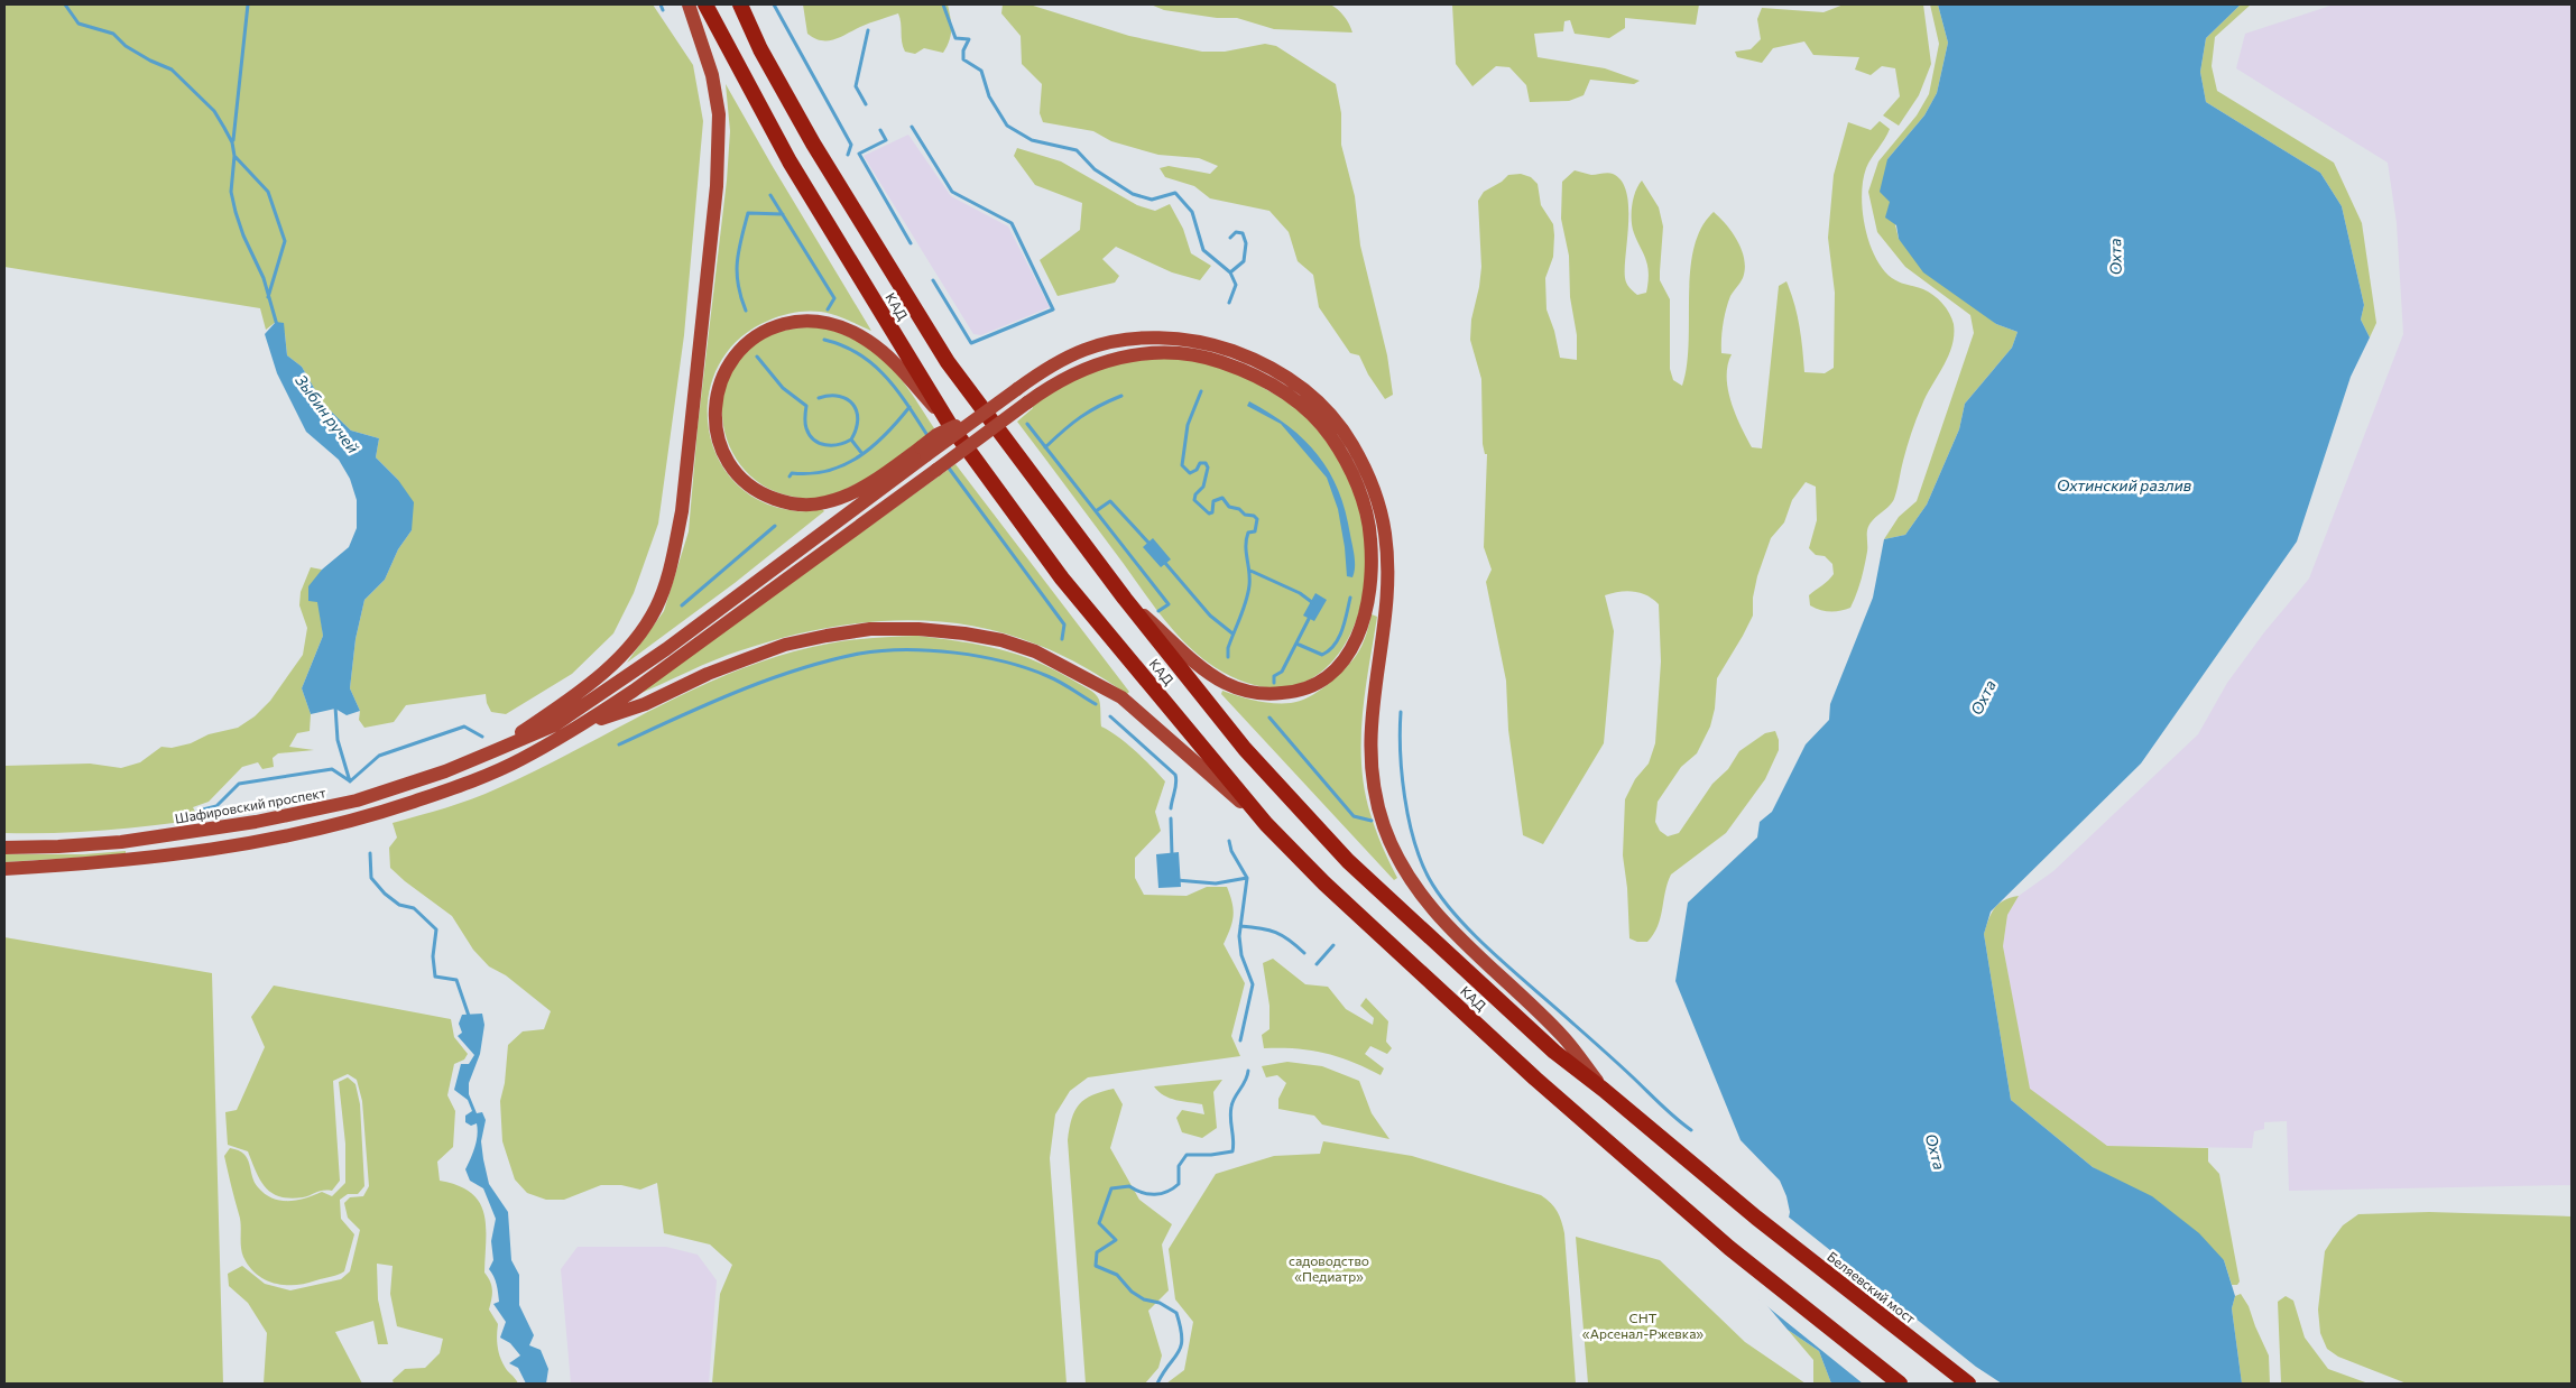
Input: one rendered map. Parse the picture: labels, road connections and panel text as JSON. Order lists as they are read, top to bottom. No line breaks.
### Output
{"streets":{"highway":["КАД","Беляевский мост"],"main road":["Шафировский проспект"]},"crossings":[["КАД","Беляевский мост"]],"water":["Охта","Зыбин ручей","Охтинский разлив"],"parks":["садоводство «Педиатр»","СНТ «Арсенал-Ржевка»"]}
